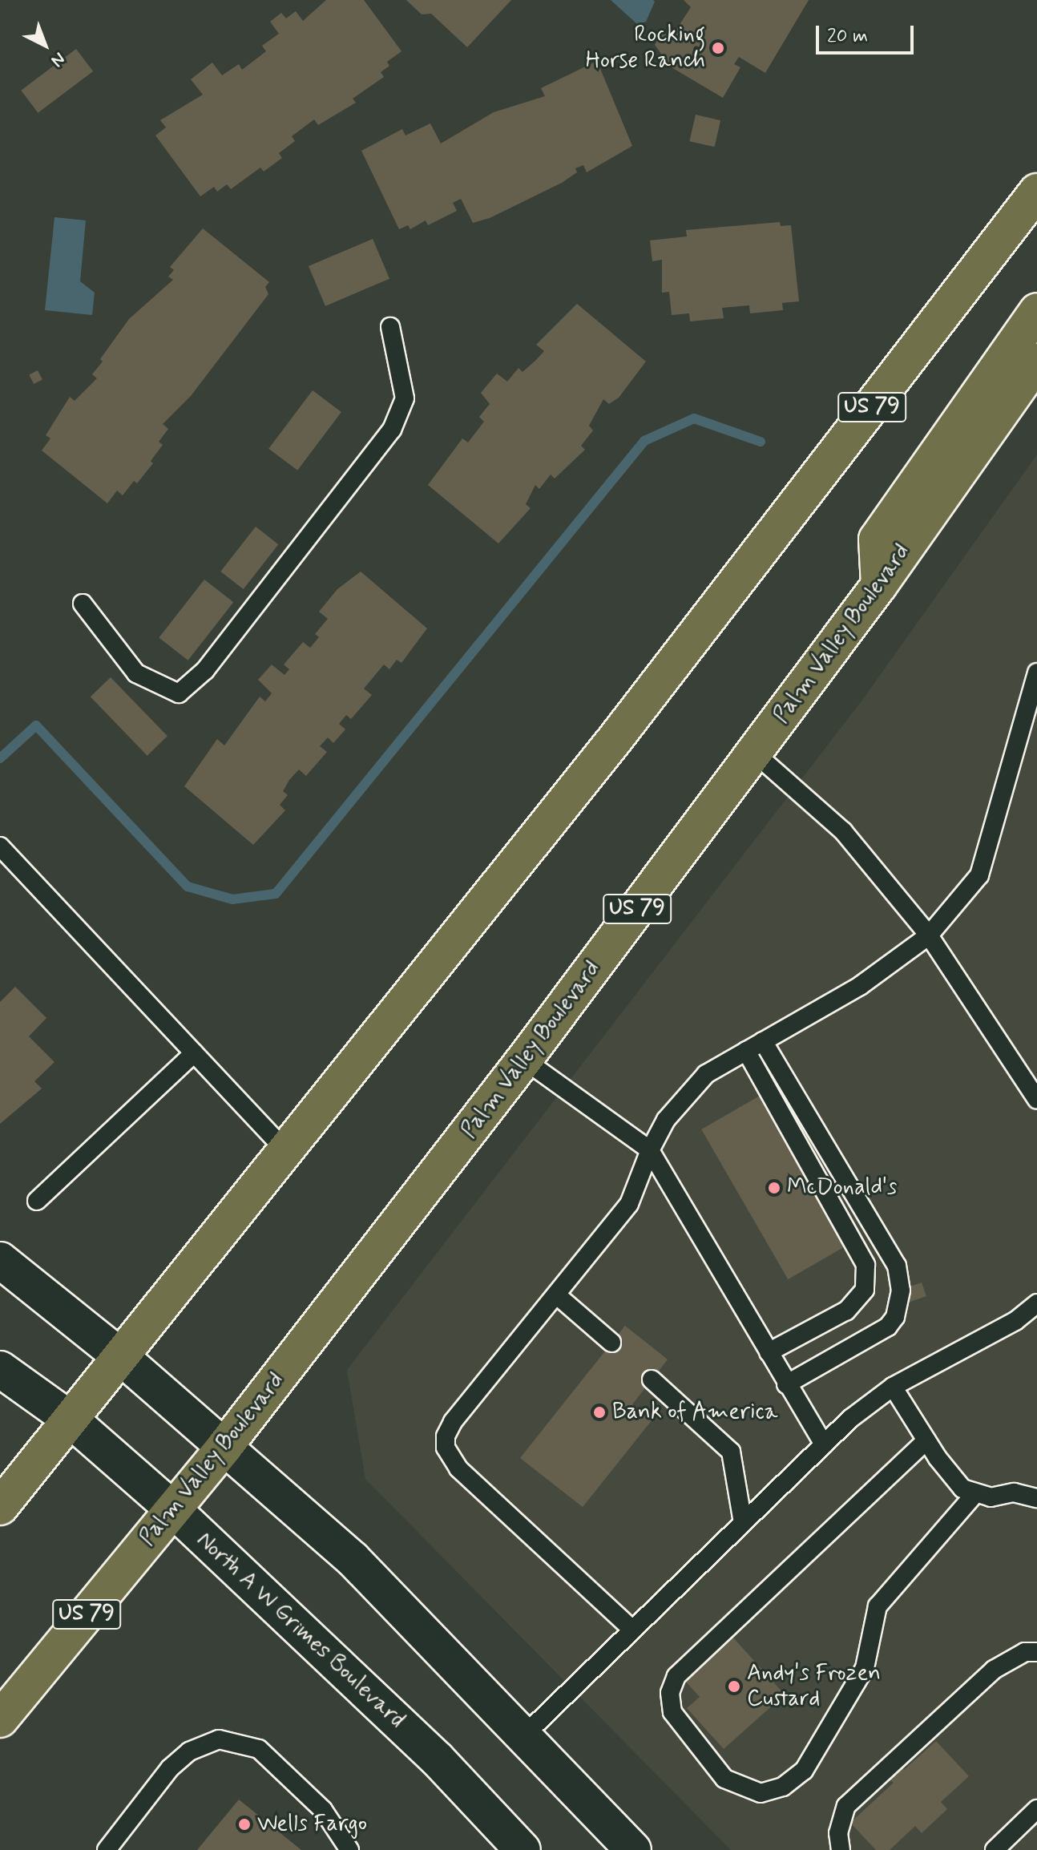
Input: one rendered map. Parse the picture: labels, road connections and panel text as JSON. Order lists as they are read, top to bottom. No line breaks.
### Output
{"streets":{"highway":["US 79","Palm Valley Boulevard"],"main road":["North A W Grimes Boulevard"]},"crossings":[["US 79","North A W Grimes Boulevard"],["Palm Valley Boulevard","North A W Grimes Boulevard"]],"places":["Rocking Horse Ranch","McDonald's","Bank of America","Andy's Frozen Custard","Wells Fargo"],"scale_bar":"20 m","north":"bottom right"}
